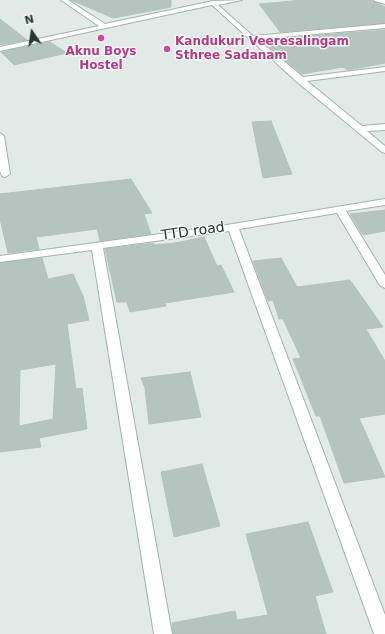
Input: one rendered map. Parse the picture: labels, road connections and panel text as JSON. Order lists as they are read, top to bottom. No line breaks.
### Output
{"streets":{"street":["TTD road"]},"places":["Aknu Boys Hostel","Kandukuri Veeresalingam Sthree Sadanam"],"north":"top"}
